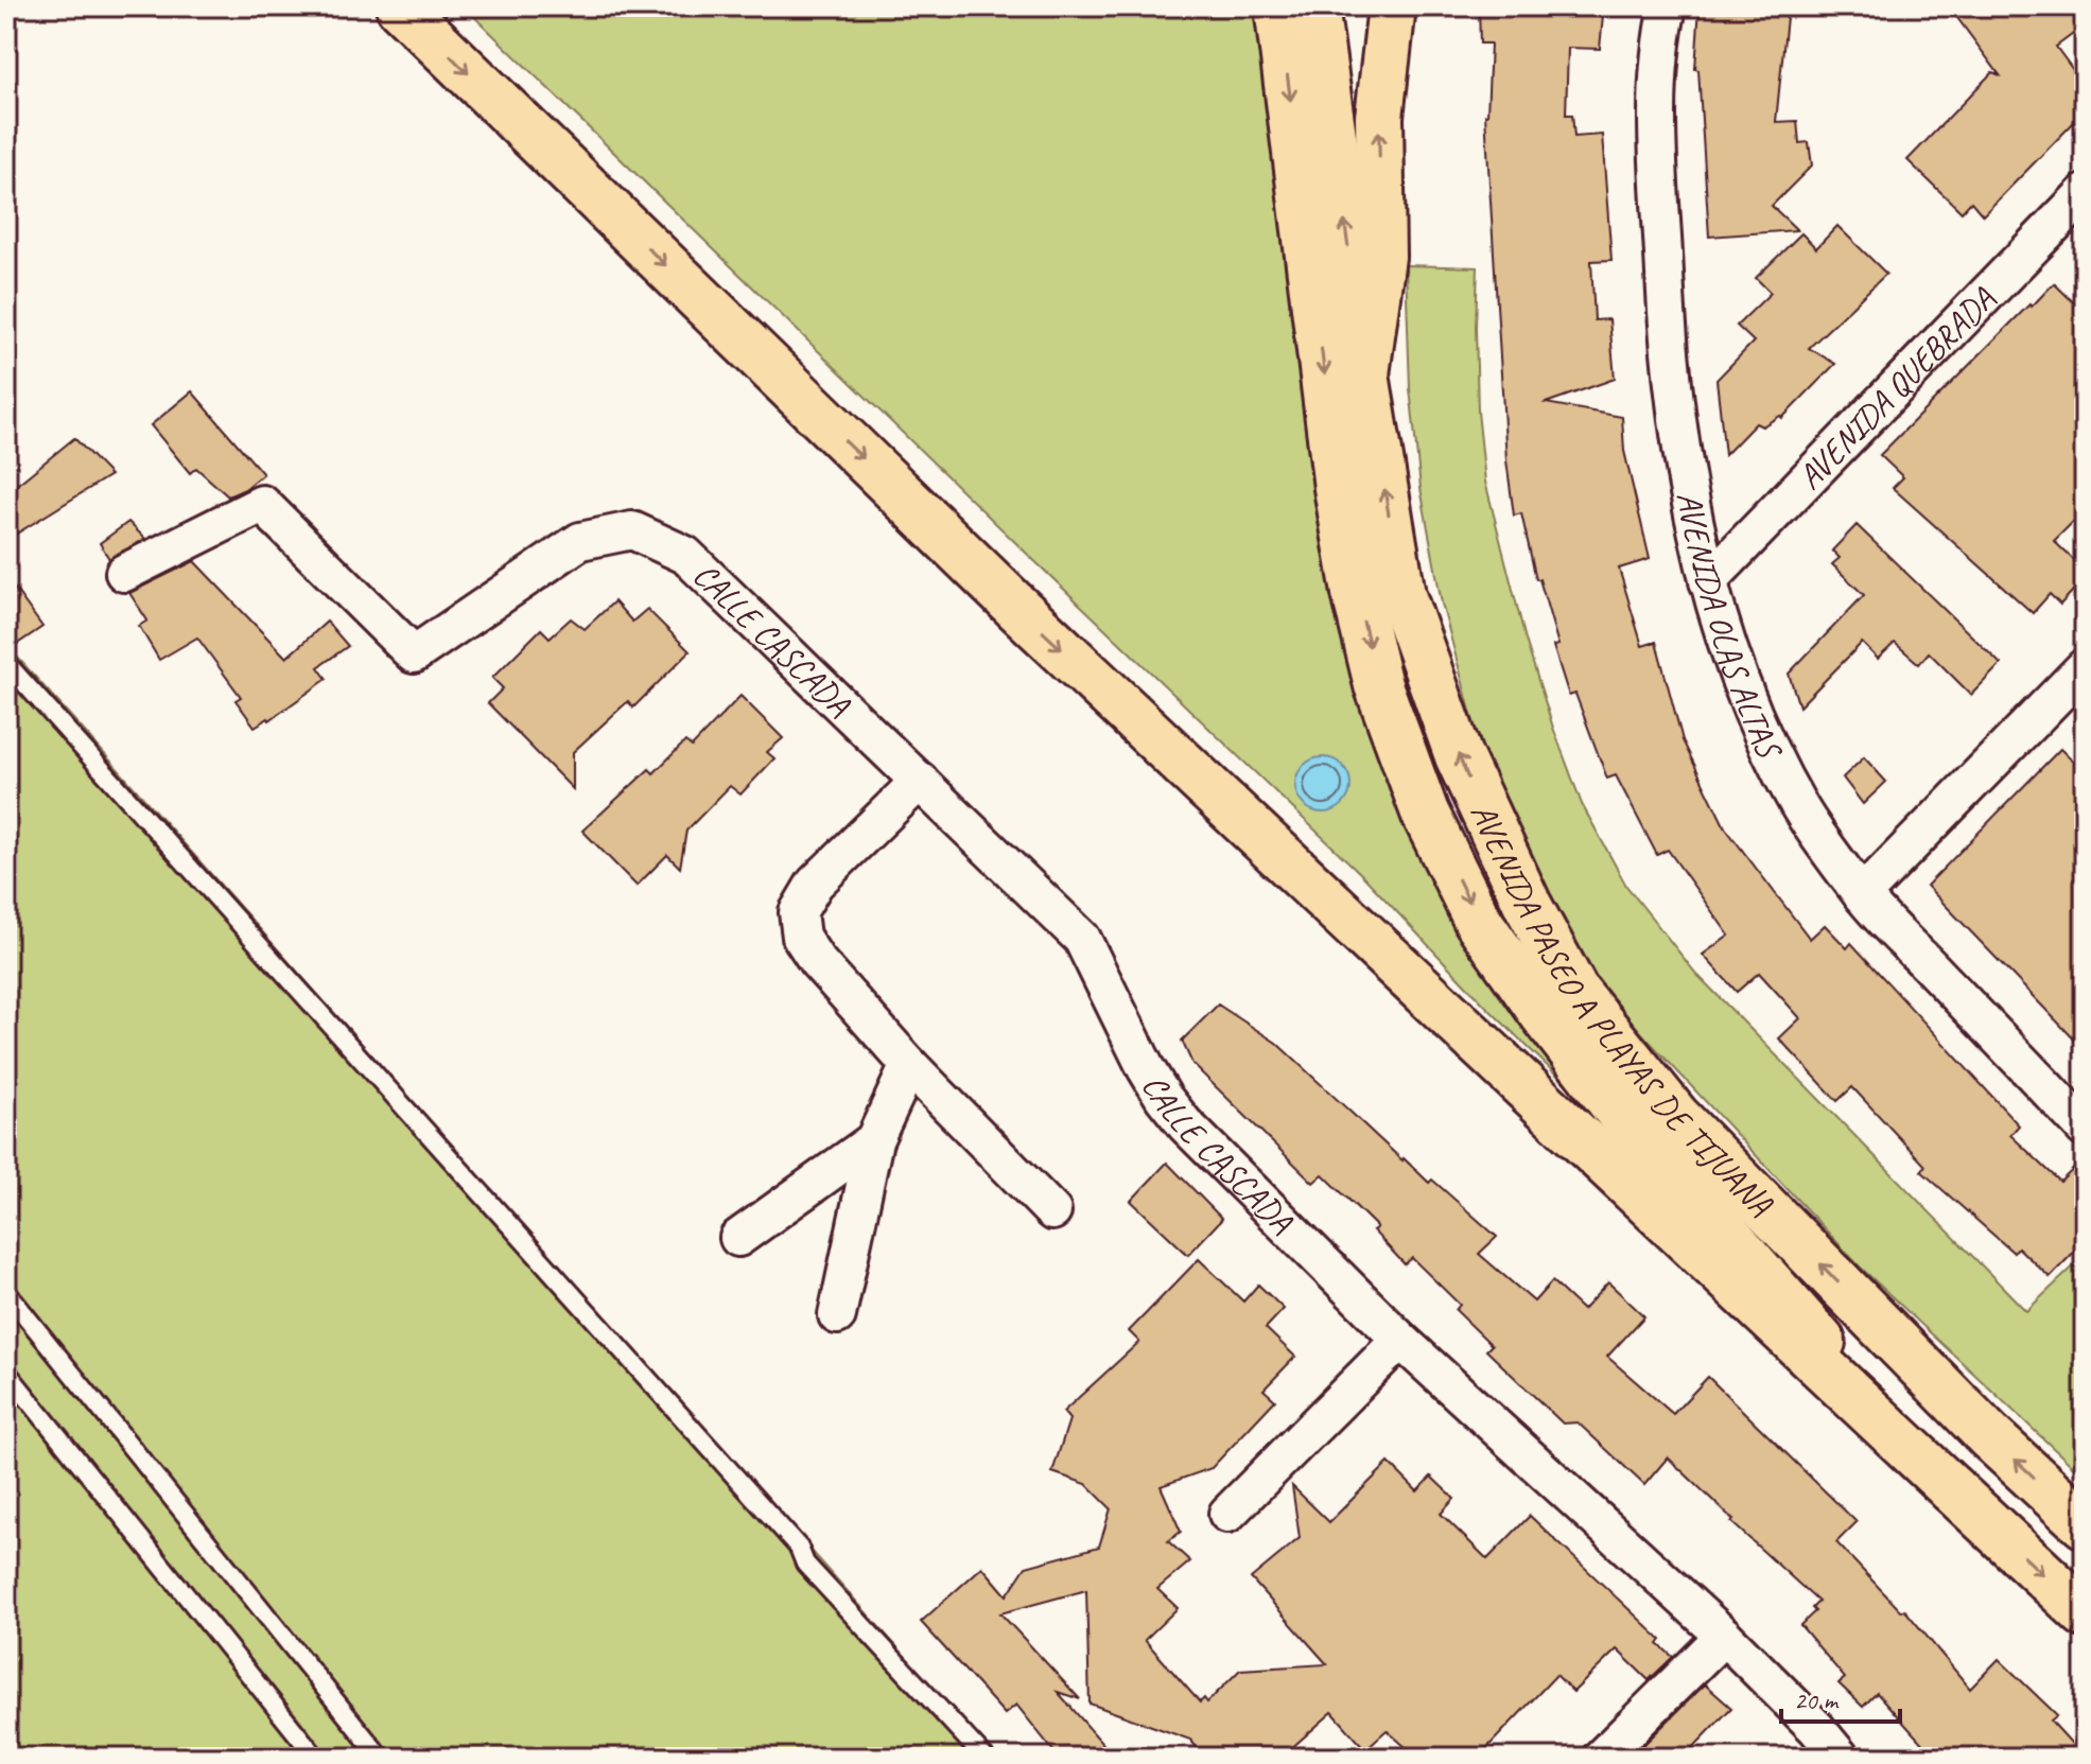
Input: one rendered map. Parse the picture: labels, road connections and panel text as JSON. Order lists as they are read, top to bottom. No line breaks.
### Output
{"streets":{"main road":["AVENIDA PASEO A PLAYAS DE TIJUANA"],"street":["AVENIDA QUEBRADA","AVENIDA OLAS ALTAS","CALLE CASCADA"]},"crossings":[["AVENIDA QUEBRADA","AVENIDA OLAS ALTAS"]],"scale_bar":"20 m"}
